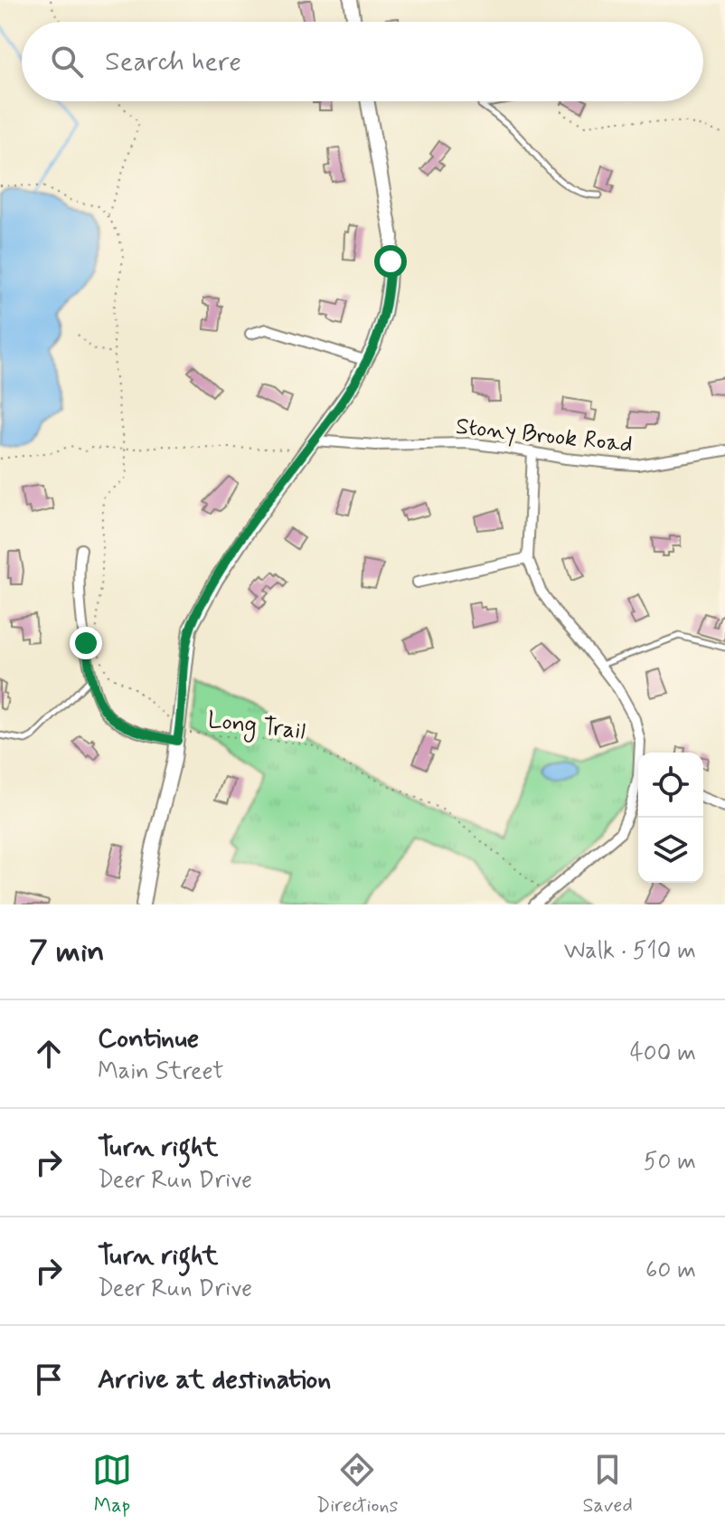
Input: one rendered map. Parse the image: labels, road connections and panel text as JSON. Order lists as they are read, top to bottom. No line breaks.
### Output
{"streets":{"street":["Stony Brook Road"],"path":["Long Trail"]},"page":{"search":"Search here","heading":["7 min","Walk · 510 m"],"list":[["Continue","Main Street","400 m"],["Turn right","Deer Run Drive","50 m"],["Turn right","Deer Run Drive","60 m"],"Arrive at destination"],"nav":["Map","Directions","Saved"]}}
